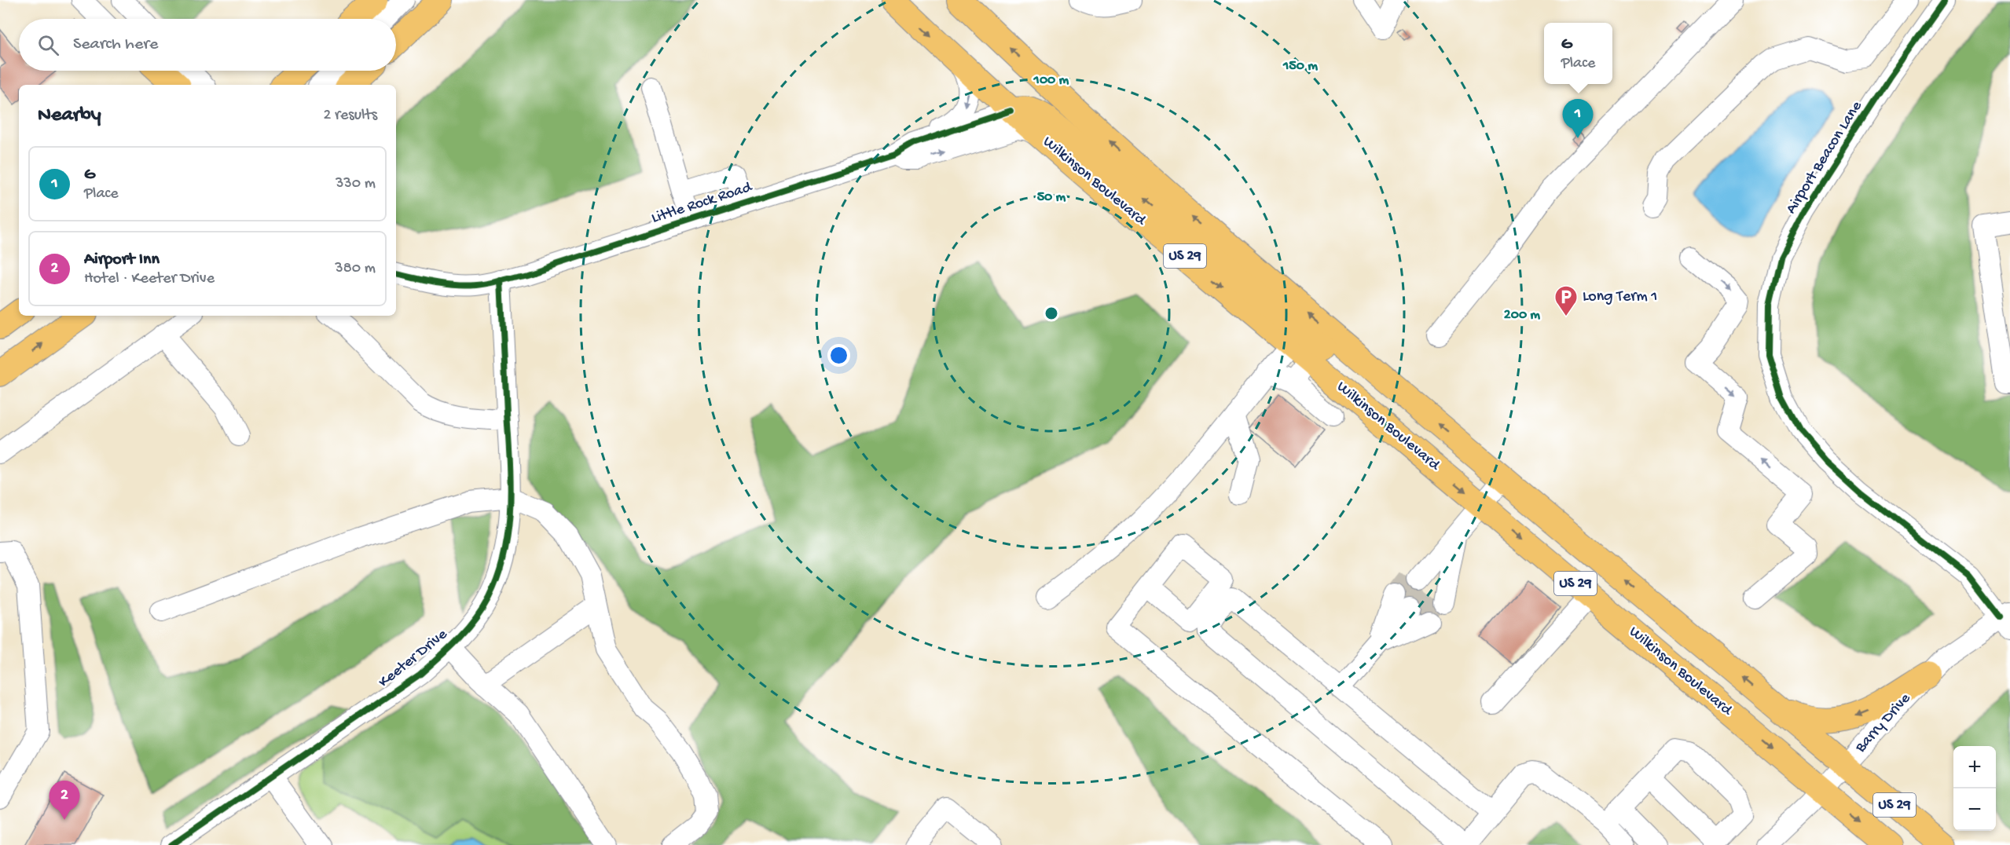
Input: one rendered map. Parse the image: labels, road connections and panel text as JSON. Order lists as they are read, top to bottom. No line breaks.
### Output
{"streets":{"main road":["Wilkinson Boulevard","US 29"],"street":["Airport Beacon Lane","Little Rock Road","Keeter Drive","Barry Drive"]},"crossings":[["Airport Beacon Lane","Barry Drive"],["Wilkinson Boulevard","Little Rock Road"],["Wilkinson Boulevard","Barry Drive"],["Little Rock Road","Keeter Drive"],["US 29","Barry Drive"]],"places":{"parking":["Long Term 1"]},"page":{"search":"Search here","popup":["G","Place"],"heading":["Nearby","2 results"],"pins":["1","2"],"list":[{"mark":"1","name":"G","note":"Place","value":"330 m"},{"mark":"2","name":"Airport Inn","note":"Hotel · Keeter Drive","value":"380 m"}],"map_buttons":["+","−"]},"rings":["150 m","100 m","50 m","200 m"]}
